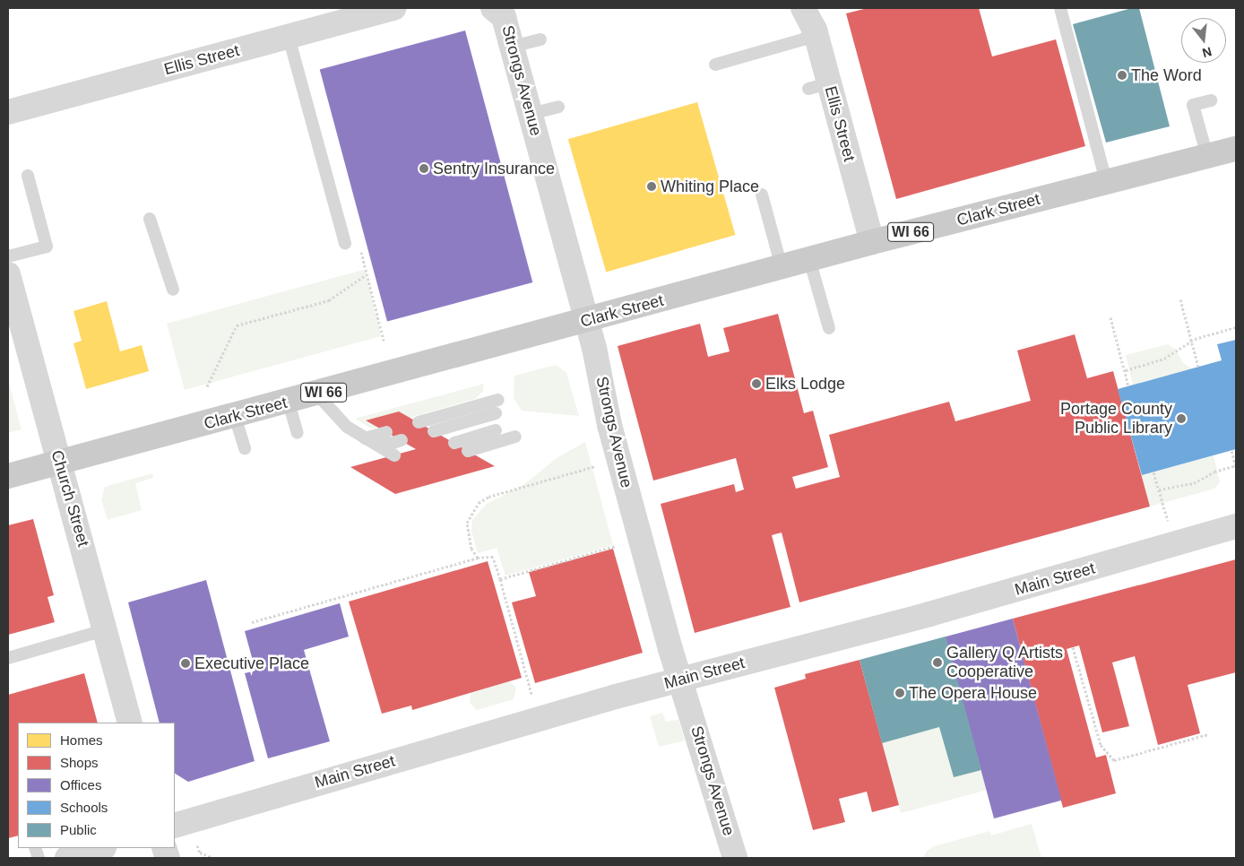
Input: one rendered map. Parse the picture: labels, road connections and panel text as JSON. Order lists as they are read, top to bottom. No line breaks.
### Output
{"streets":{"main road":["Clark Street","WI 66"],"street":["Ellis Street","Strongs Avenue","Church Street","Main Street"]},"crossings":[["Ellis Street","Clark Street"],["Strongs Avenue","Clark Street"],["Strongs Avenue","Main Street"],["Clark Street","Church Street"]],"places":["The Word","Sentry Insurance","Whiting Place","Elks Lodge","Portage County Public Library","Gallery Q Artists Cooperative","Executive Place","The Opera House"],"legend":["Homes","Shops","Offices","Schools","Public"],"north":"bottom"}
